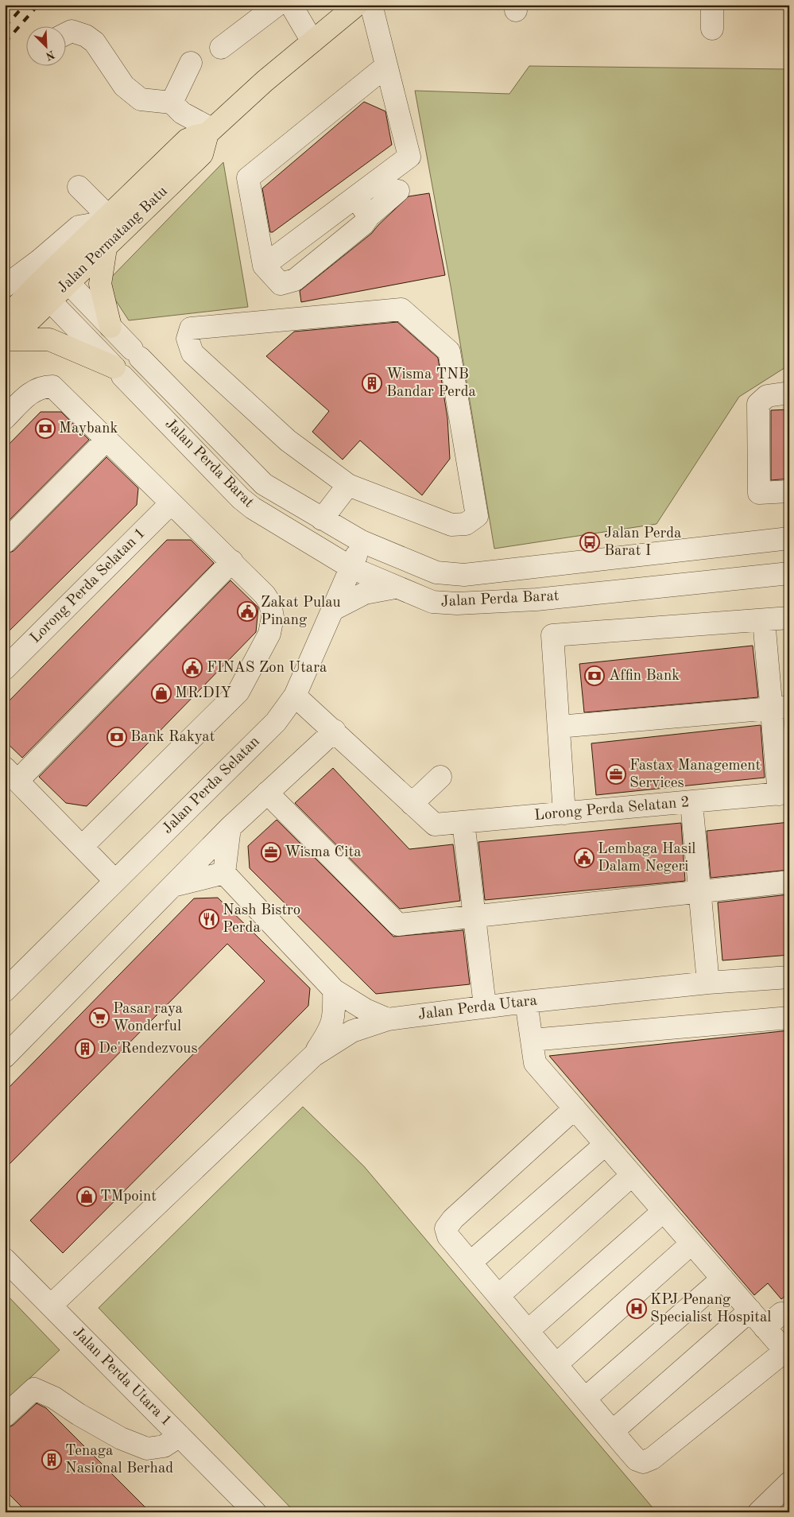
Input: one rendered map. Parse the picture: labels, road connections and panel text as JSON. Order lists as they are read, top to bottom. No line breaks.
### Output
{"streets":{"main road":["Jalan Permatang Batu"],"street":["Jalan Perda Barat","Lorong Perda Selatan 1","Jalan Perda Selatan","Lorong Perda Selatan 2","Jalan Perda Utara","Jalan Perda Utara 1"]},"crossings":[["Jalan Permatang Batu","Jalan Perda Barat"],["Jalan Perda Barat","Jalan Perda Selatan"]],"places":{"building":["Wisma TNB Bandar Perda","De'Rendezvous","Tenaga Nasional Berhad"],"bank":["Maybank","Affin Bank","Bank Rakyat"],"bus stop":["Jalan Perda Barat I"],"public building":["Zakat Pulau Pinang","FINAS Zon Utara","Lembaga Hasil Dalam Negeri"],"shop":["MR.DIY","TMpoint"],"office":["Fastax Management Services","Wisma Cita"],"restaurant":["Nash Bistro Perda"],"supermarket":["Pasar raya Wonderful"],"hospital":["KPJ Penang Specialist Hospital"]},"north":"bottom right"}
